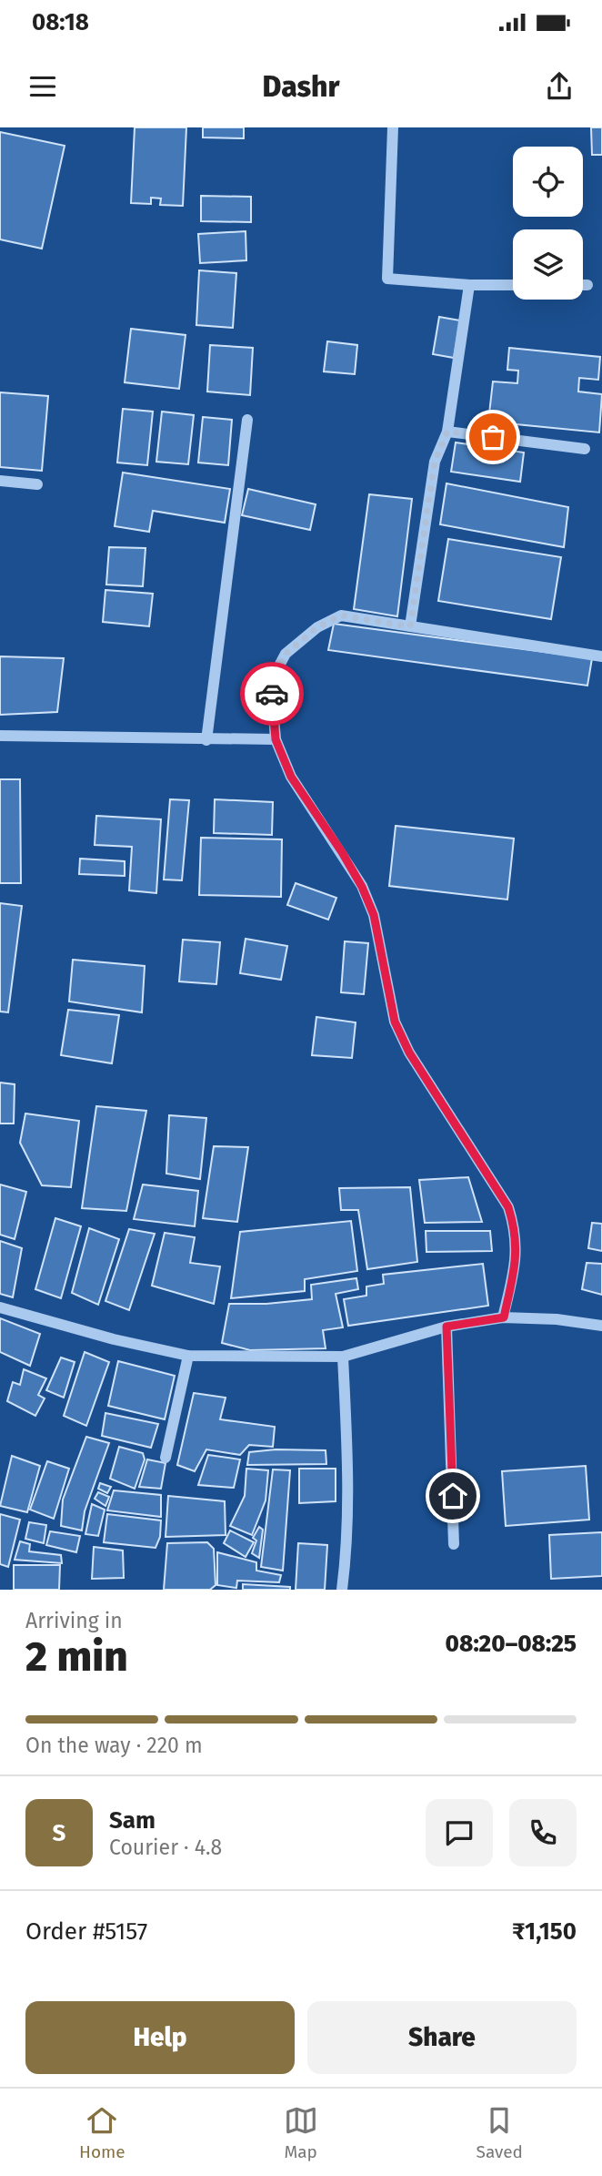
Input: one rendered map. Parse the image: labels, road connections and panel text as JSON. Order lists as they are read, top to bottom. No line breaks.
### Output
{"page":{"status":"08:18","header":"Dashr","heading":["2 min","Arriving in","08:20–08:25"],"panel":["Sam","Courier · 4.8","Order #5157","₹1,150"],"bar":"On the way · 220 m","round":"S","buttons":["Help","Share"],"tabs":["Home","Map","Saved"]}}
